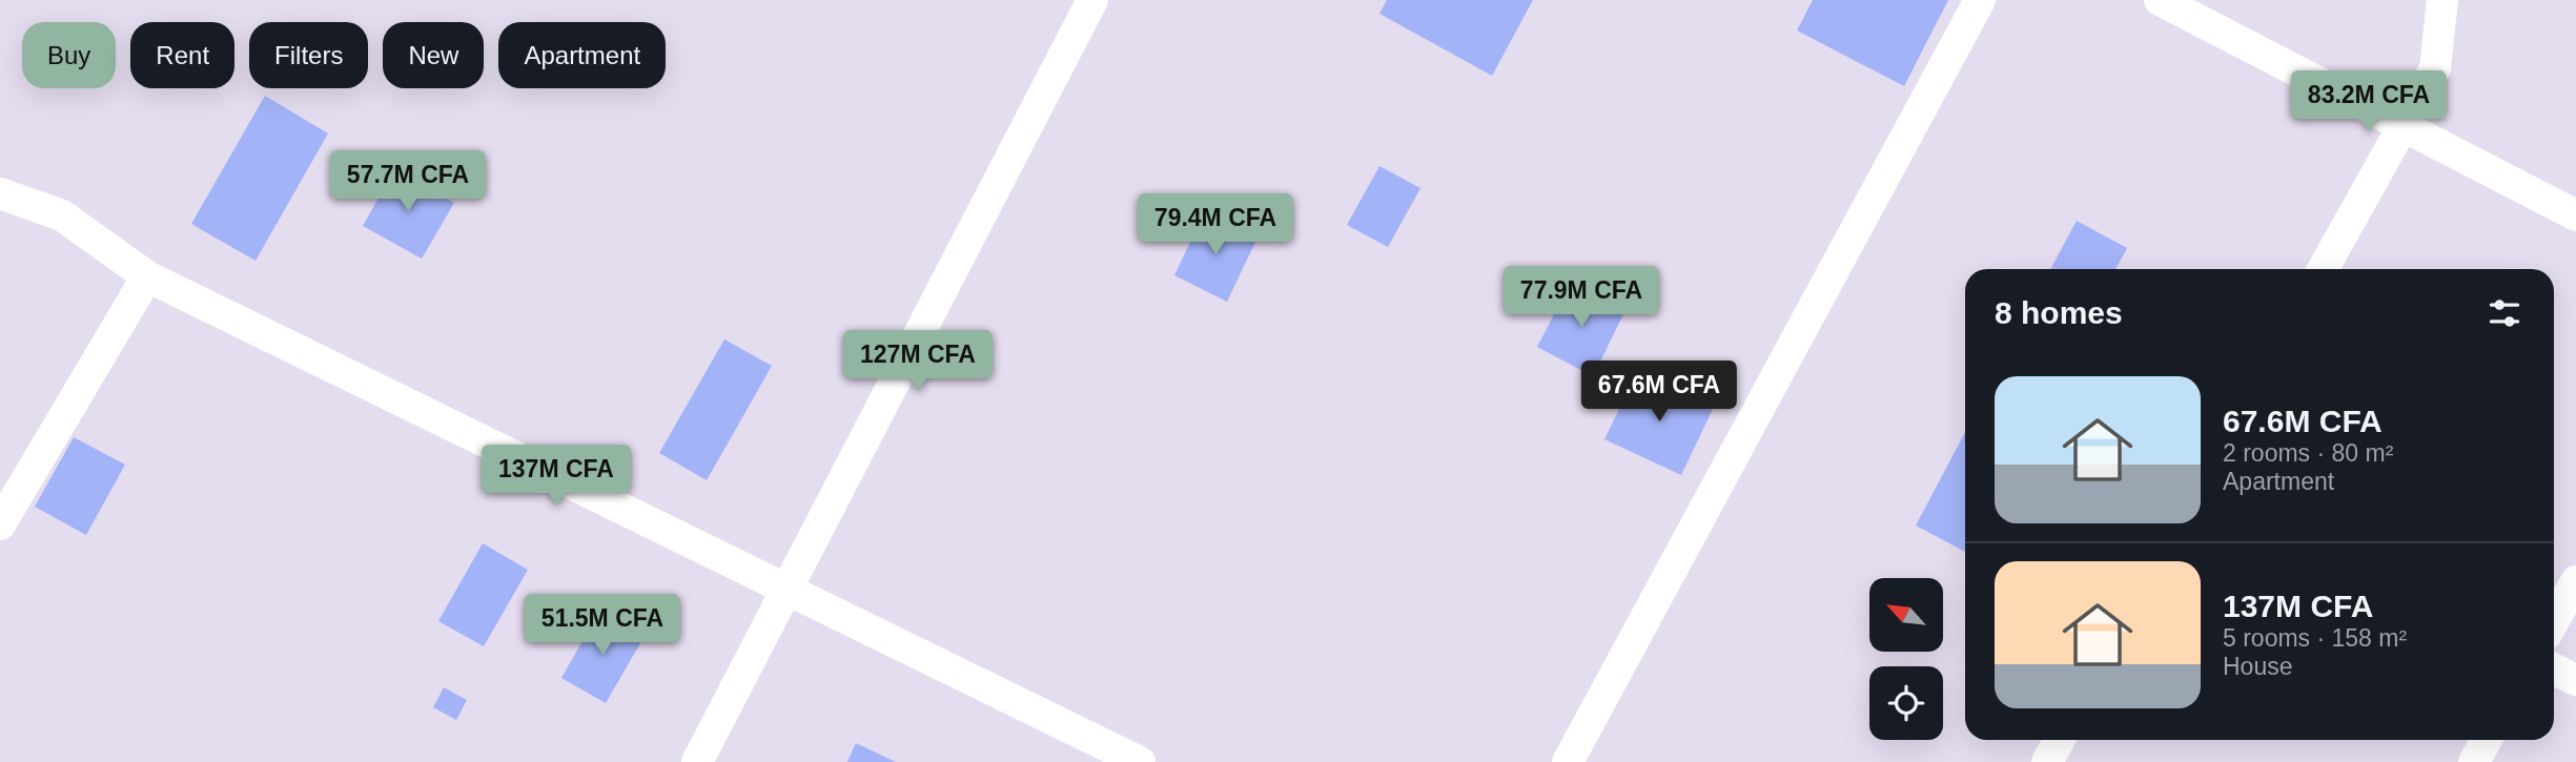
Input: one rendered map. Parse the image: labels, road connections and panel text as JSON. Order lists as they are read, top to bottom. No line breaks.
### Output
{"north":"top left","page":{"chip":["Buy","Rent","Filters","New","Apartment"],"price":["83.2M CFA","57.7M CFA","79.4M CFA","77.9M CFA","127M CFA","67.6M CFA","137M CFA","51.5M CFA"],"heading":"8 homes","list":[{"name":"67.6M CFA","note":"2 rooms · 80 m² · Apartment"},{"name":"137M CFA","note":"5 rooms · 158 m² · House"}]}}
